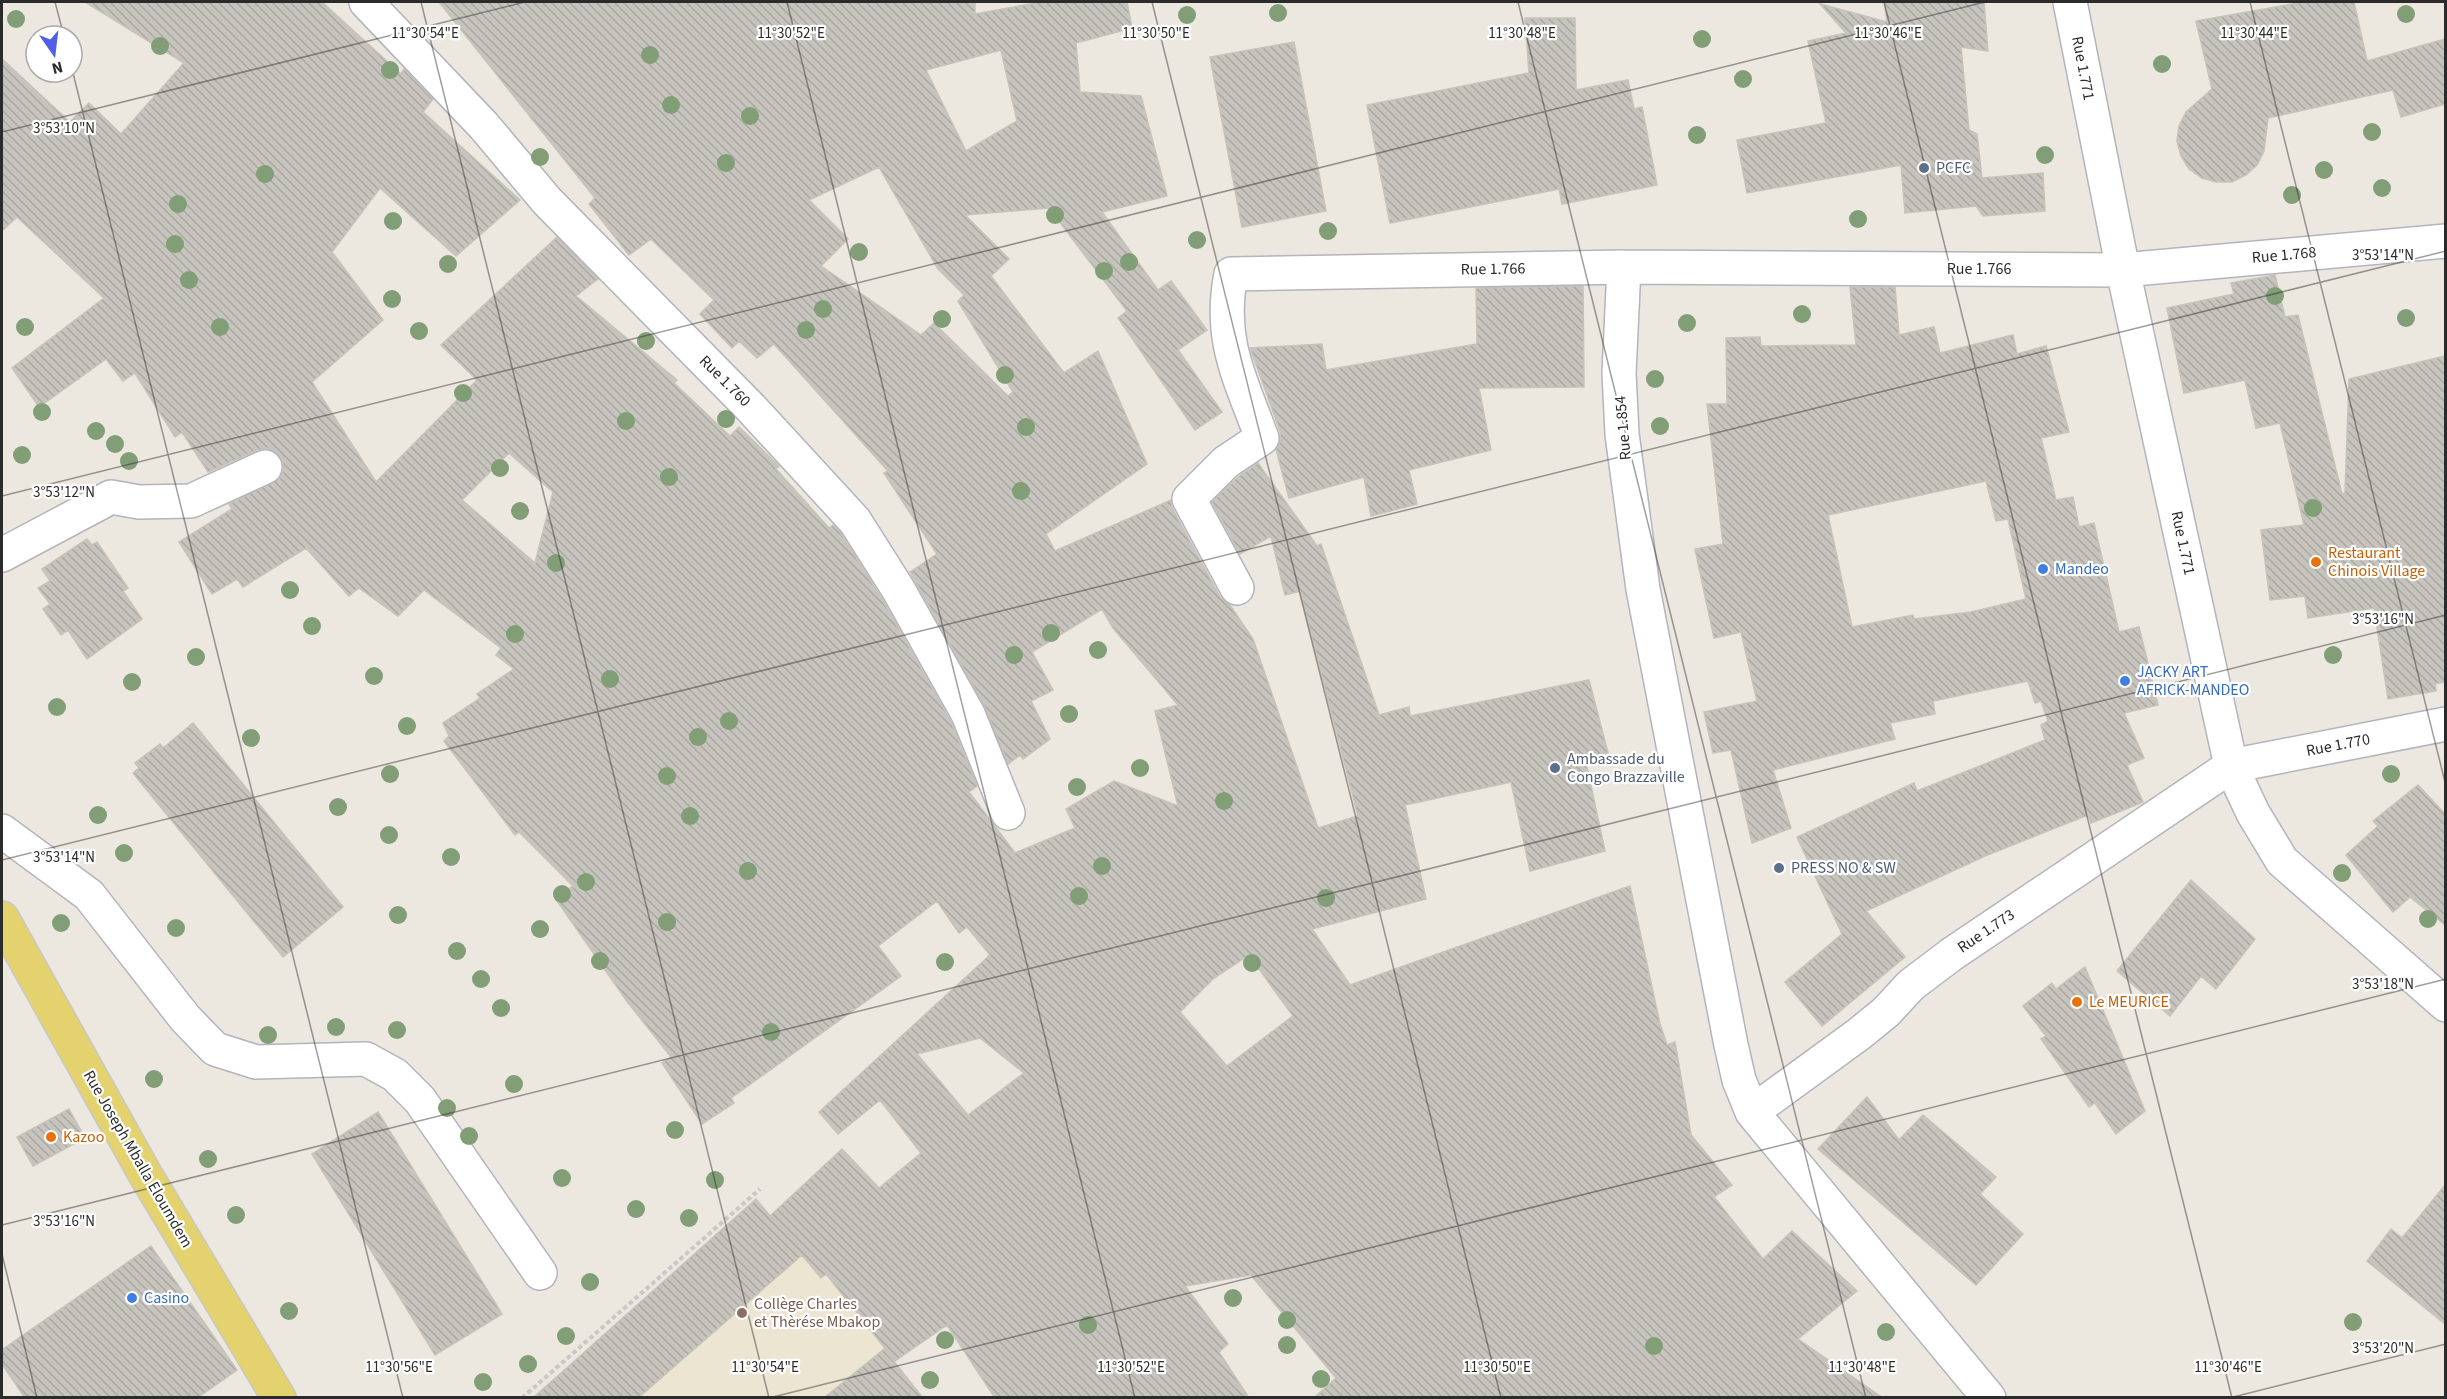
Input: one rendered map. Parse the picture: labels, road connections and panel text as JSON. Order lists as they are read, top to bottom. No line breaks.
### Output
{"streets":{"main road":["Rue Joseph Mballa Eloumdem"],"street":["Rue 1.771","Rue 1.768","Rue 1.766","Rue 1.760","Rue 1.854","Rue 1.770","Rue 1.773"]},"crossings":[["Rue 1.771","Rue 1.768"],["Rue 1.771","Rue 1.766"],["Rue 1.771","Rue 1.770"],["Rue 1.771","Rue 1.773"],["Rue 1.768","Rue 1.766"],["Rue 1.766","Rue 1.854"],["Rue 1.854","Rue 1.773"],["Rue 1.770","Rue 1.773"]],"places":["PCFC","Restaurant Chinois Village","Mandeo","JACKY ART AFRICK-MANDEO","Ambassade du Congo Brazzaville","PRESS NO & SW","Le MEURICE","Kazoo","Casino","Collège Charles et Thèrése Mbakop"],"north":"bottom","coordinates":["11°30'52\"E","11°30'50\"E","11°30'54\"E","11°30'48\"E","11°30'46\"E","11°30'44\"E","3°53'10\"N","3°53'14\"N","3°53'12\"N","3°53'16\"N","3°53'18\"N","3°53'20\"N","11°30'56\"E"]}
